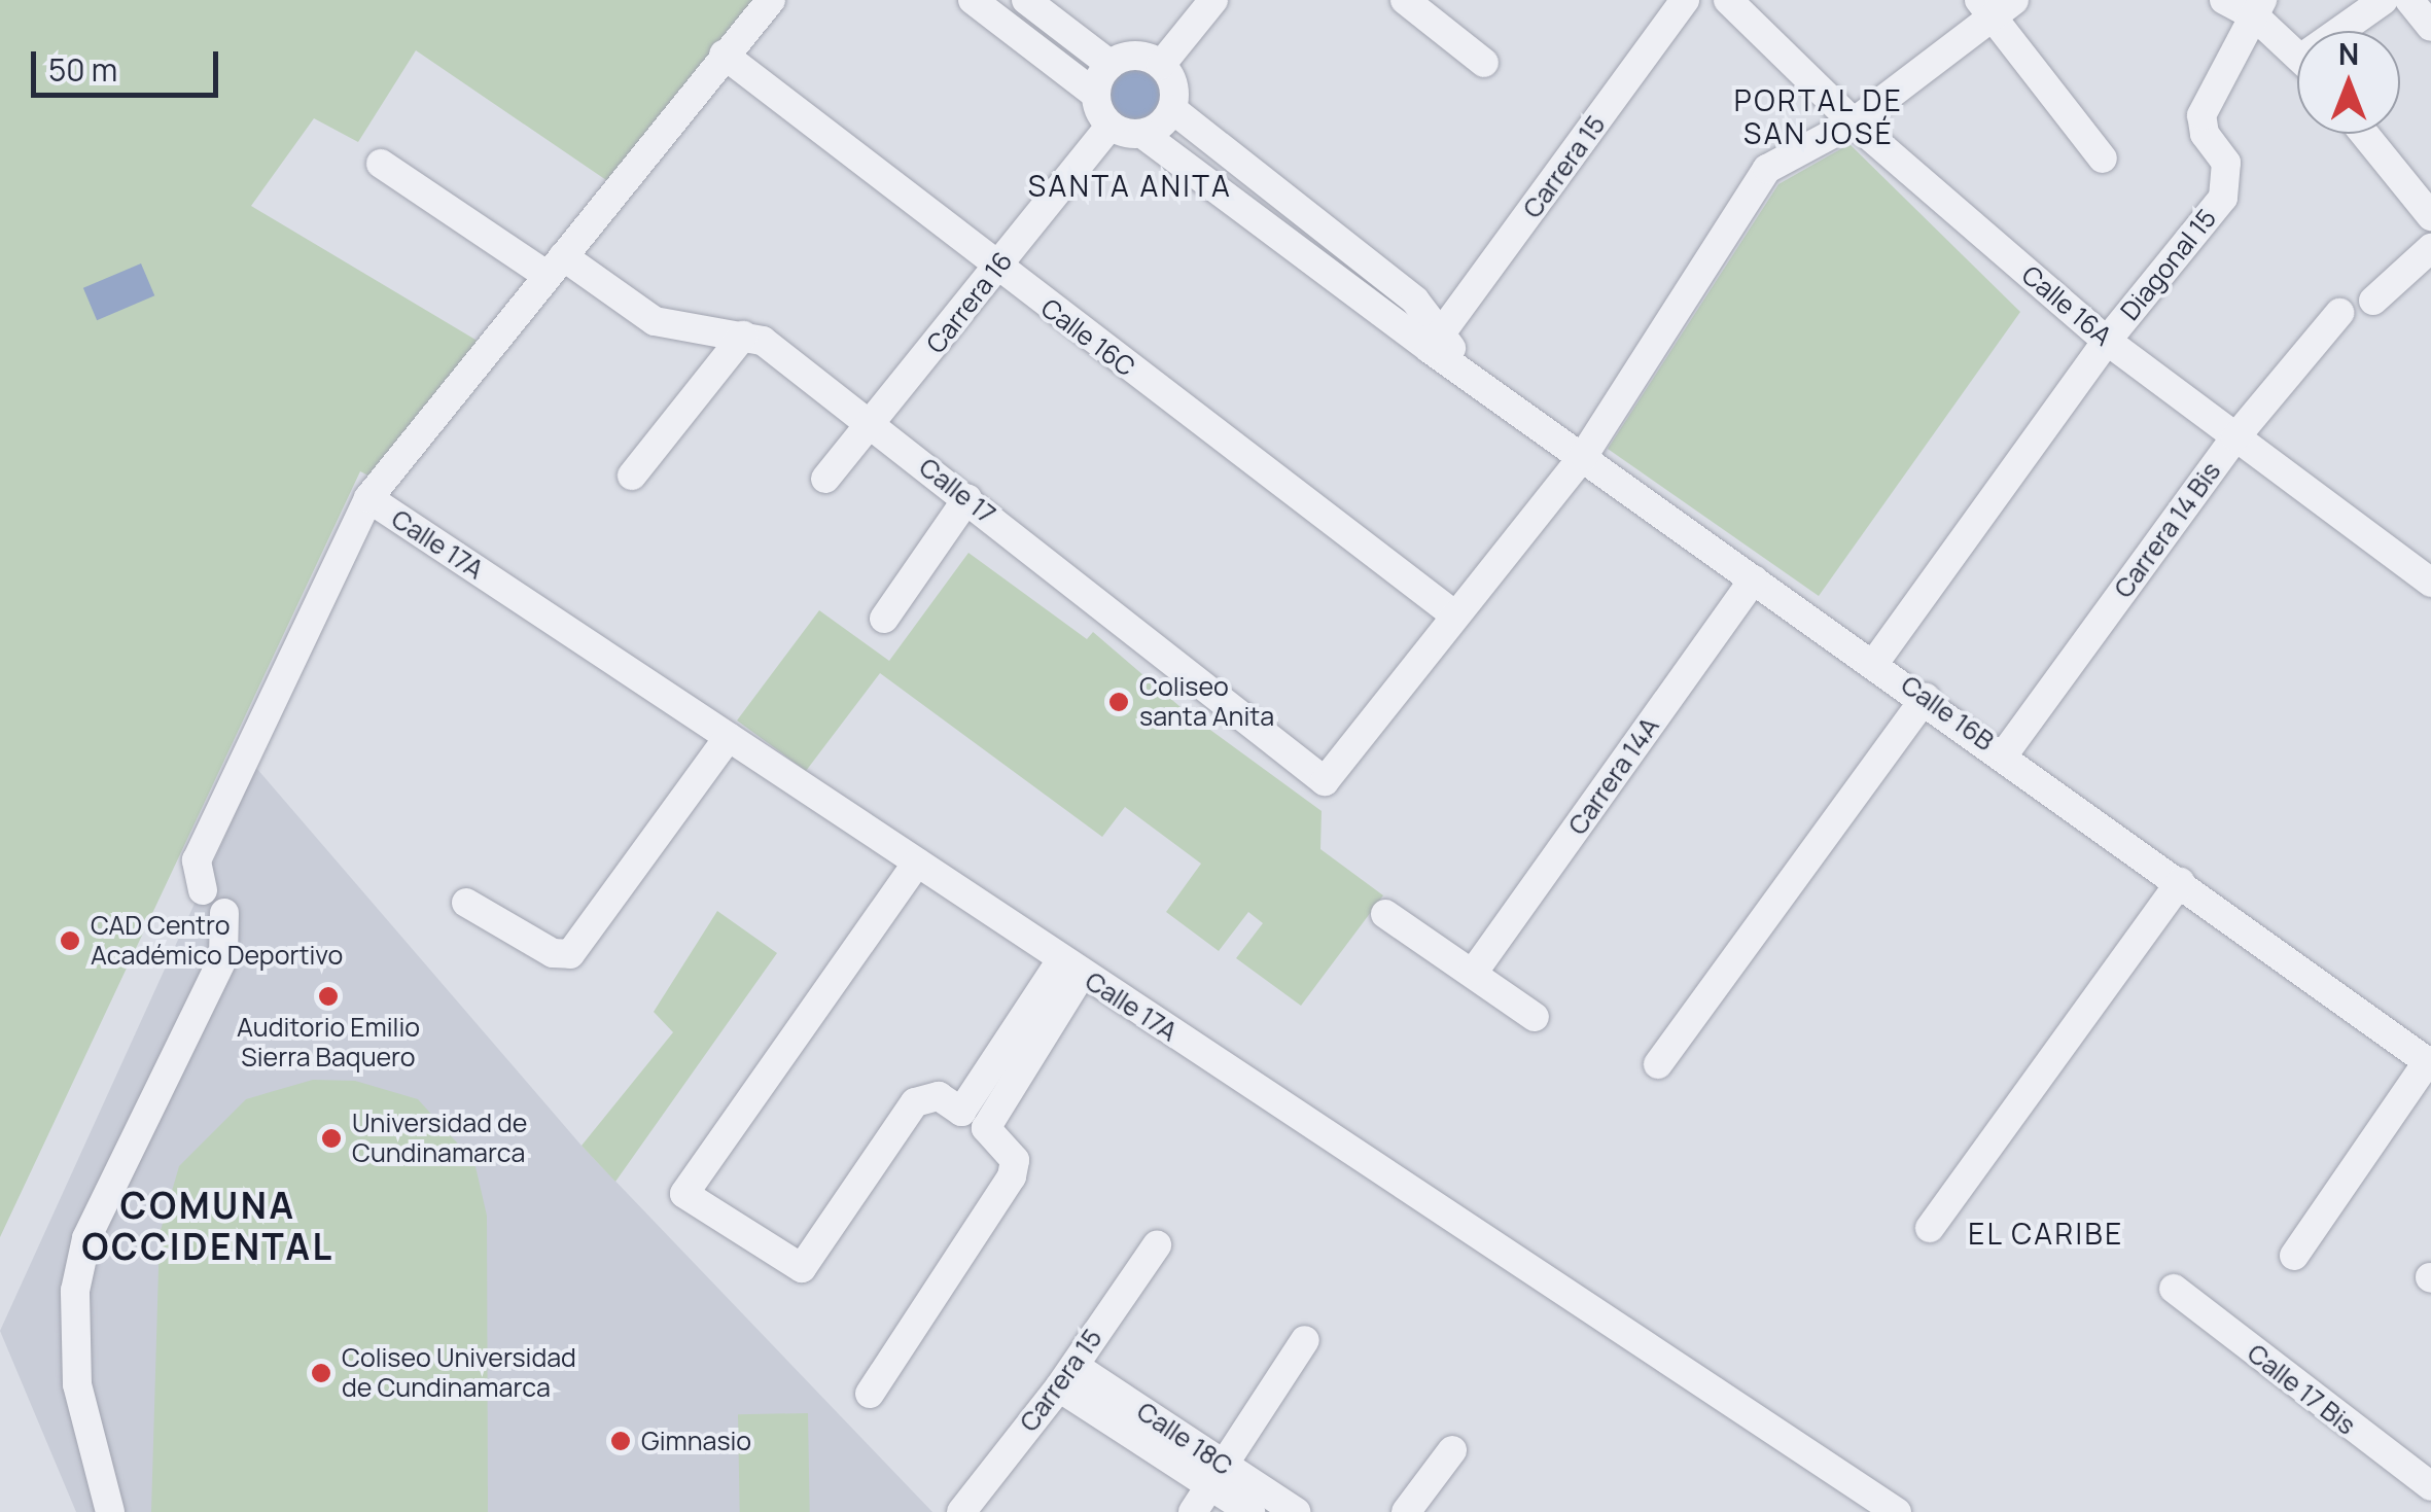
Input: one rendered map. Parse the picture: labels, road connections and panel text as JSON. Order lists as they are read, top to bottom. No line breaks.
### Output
{"streets":{"street":["Carrera 15","Diagonal 15","Carrera 16","Calle 16A","Calle 16C","Calle 17","Carrera 14 Bis","Calle 17A","Calle 16B","Carrera 14A","Calle 17 Bis","Calle 18C"]},"crossings":[["Carrera 15","Calle 16B"],["Carrera 15","Calle 18C"],["Diagonal 15","Calle 16A"],["Diagonal 15","Calle 16B"],["Carrera 16","Calle 16C"],["Carrera 16","Calle 17"],["Carrera 16","Calle 16B"],["Calle 16A","Carrera 14 Bis"],["Calle 16C","Calle 17"],["Carrera 14 Bis","Calle 16B"],["Calle 16B","Carrera 14A"]],"districts":["PORTAL DE SAN JOSÉ","SANTA ANITA","COMUNA OCCIDENTAL","EL CARIBE"],"places":["Coliseo santa Anita","CAD Centro Académico Deportivo","Auditorio Emilio Sierra Baquero","Universidad de Cundinamarca","Coliseo Universidad de Cundinamarca","Gimnasio"],"scale_bar":"50 m","north":"top"}
